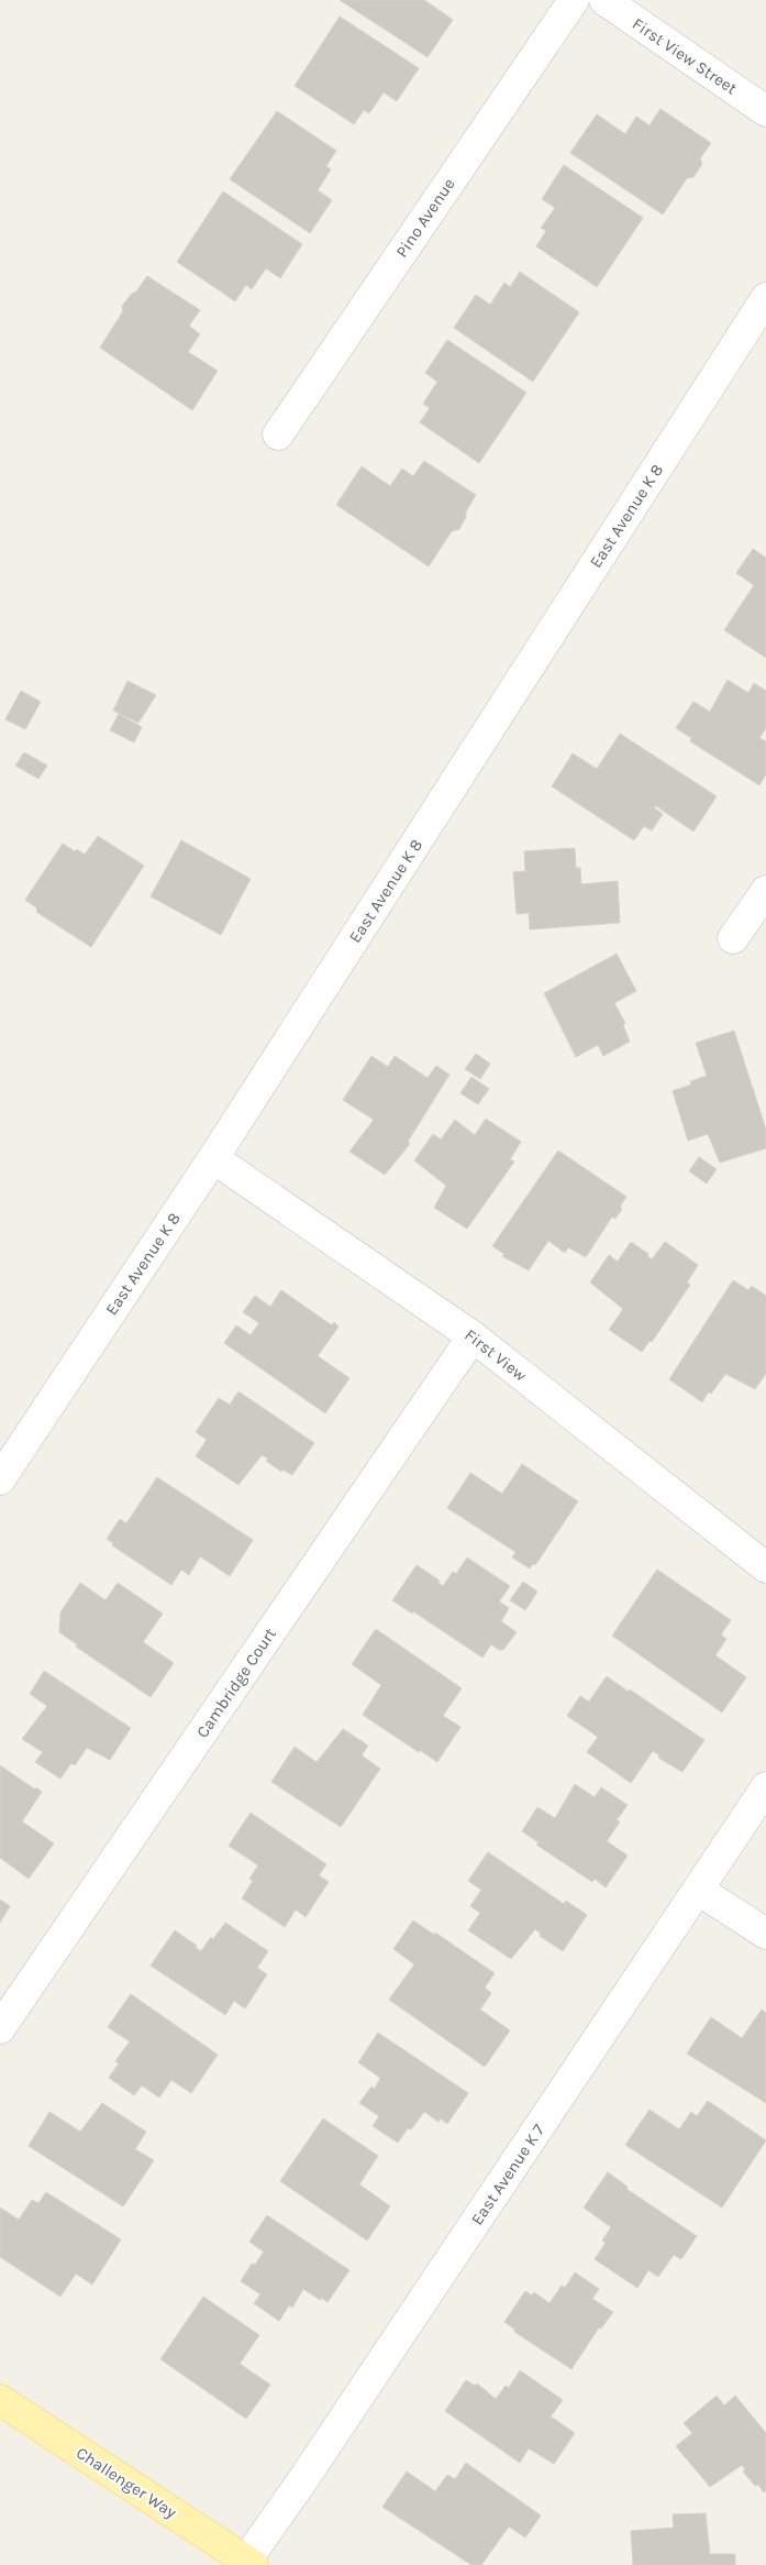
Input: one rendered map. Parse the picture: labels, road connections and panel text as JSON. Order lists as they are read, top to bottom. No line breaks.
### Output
{"streets":{"main road":["Challenger Way"],"street":["First View Street","Pino Avenue","East Avenue K 8","First View","Cambridge Court","East Avenue K 7"]},"crossings":[["East Avenue K 8","First View"],["First View","Cambridge Court"],["East Avenue K 7","Challenger Way"]]}
